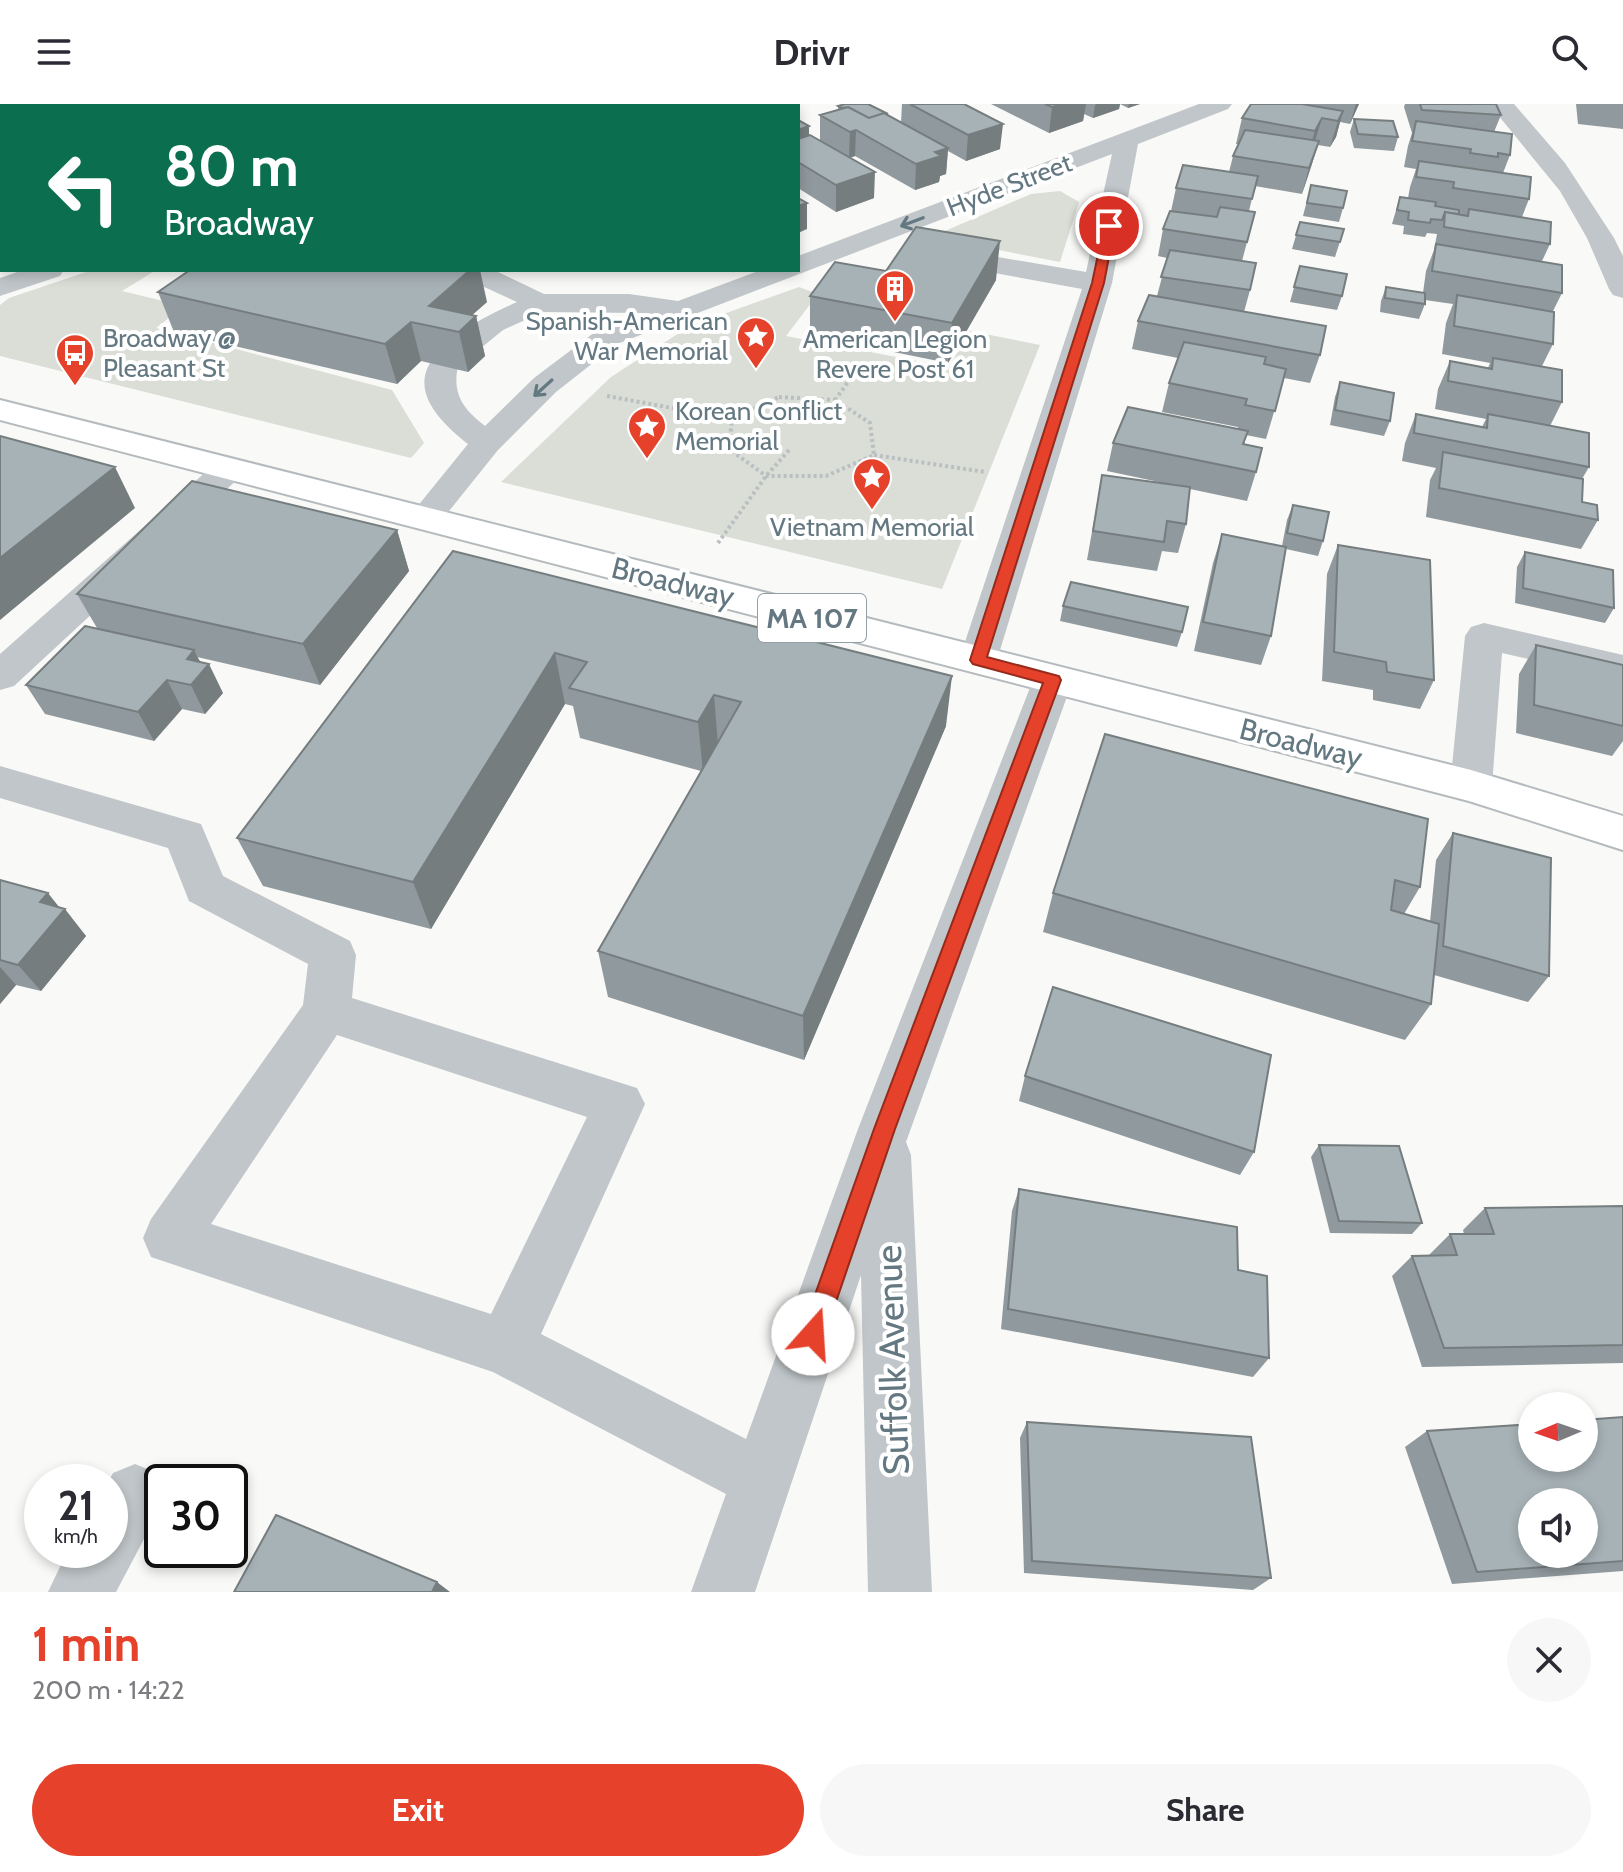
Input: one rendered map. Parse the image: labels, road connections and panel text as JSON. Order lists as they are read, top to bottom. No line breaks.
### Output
{"streets":{"main road":["Broadway","MA 107"],"street":["Hyde Street","Suffolk Avenue"]},"one_way":["Hyde Street"],"places":{"building":["American Legion Revere Post 61"],"place":["Spanish-American War Memorial","Korean Conflict Memorial","Vietnam Memorial"],"bus stop":["Broadway @ Pleasant St"]},"north":"left","page":{"header":"Drivr","turn":["80 m","Broadway"],"speed":"21 km/h","limit":"30","heading":["1 min","200 m · 14:22"],"buttons":["Exit","Share"]}}
